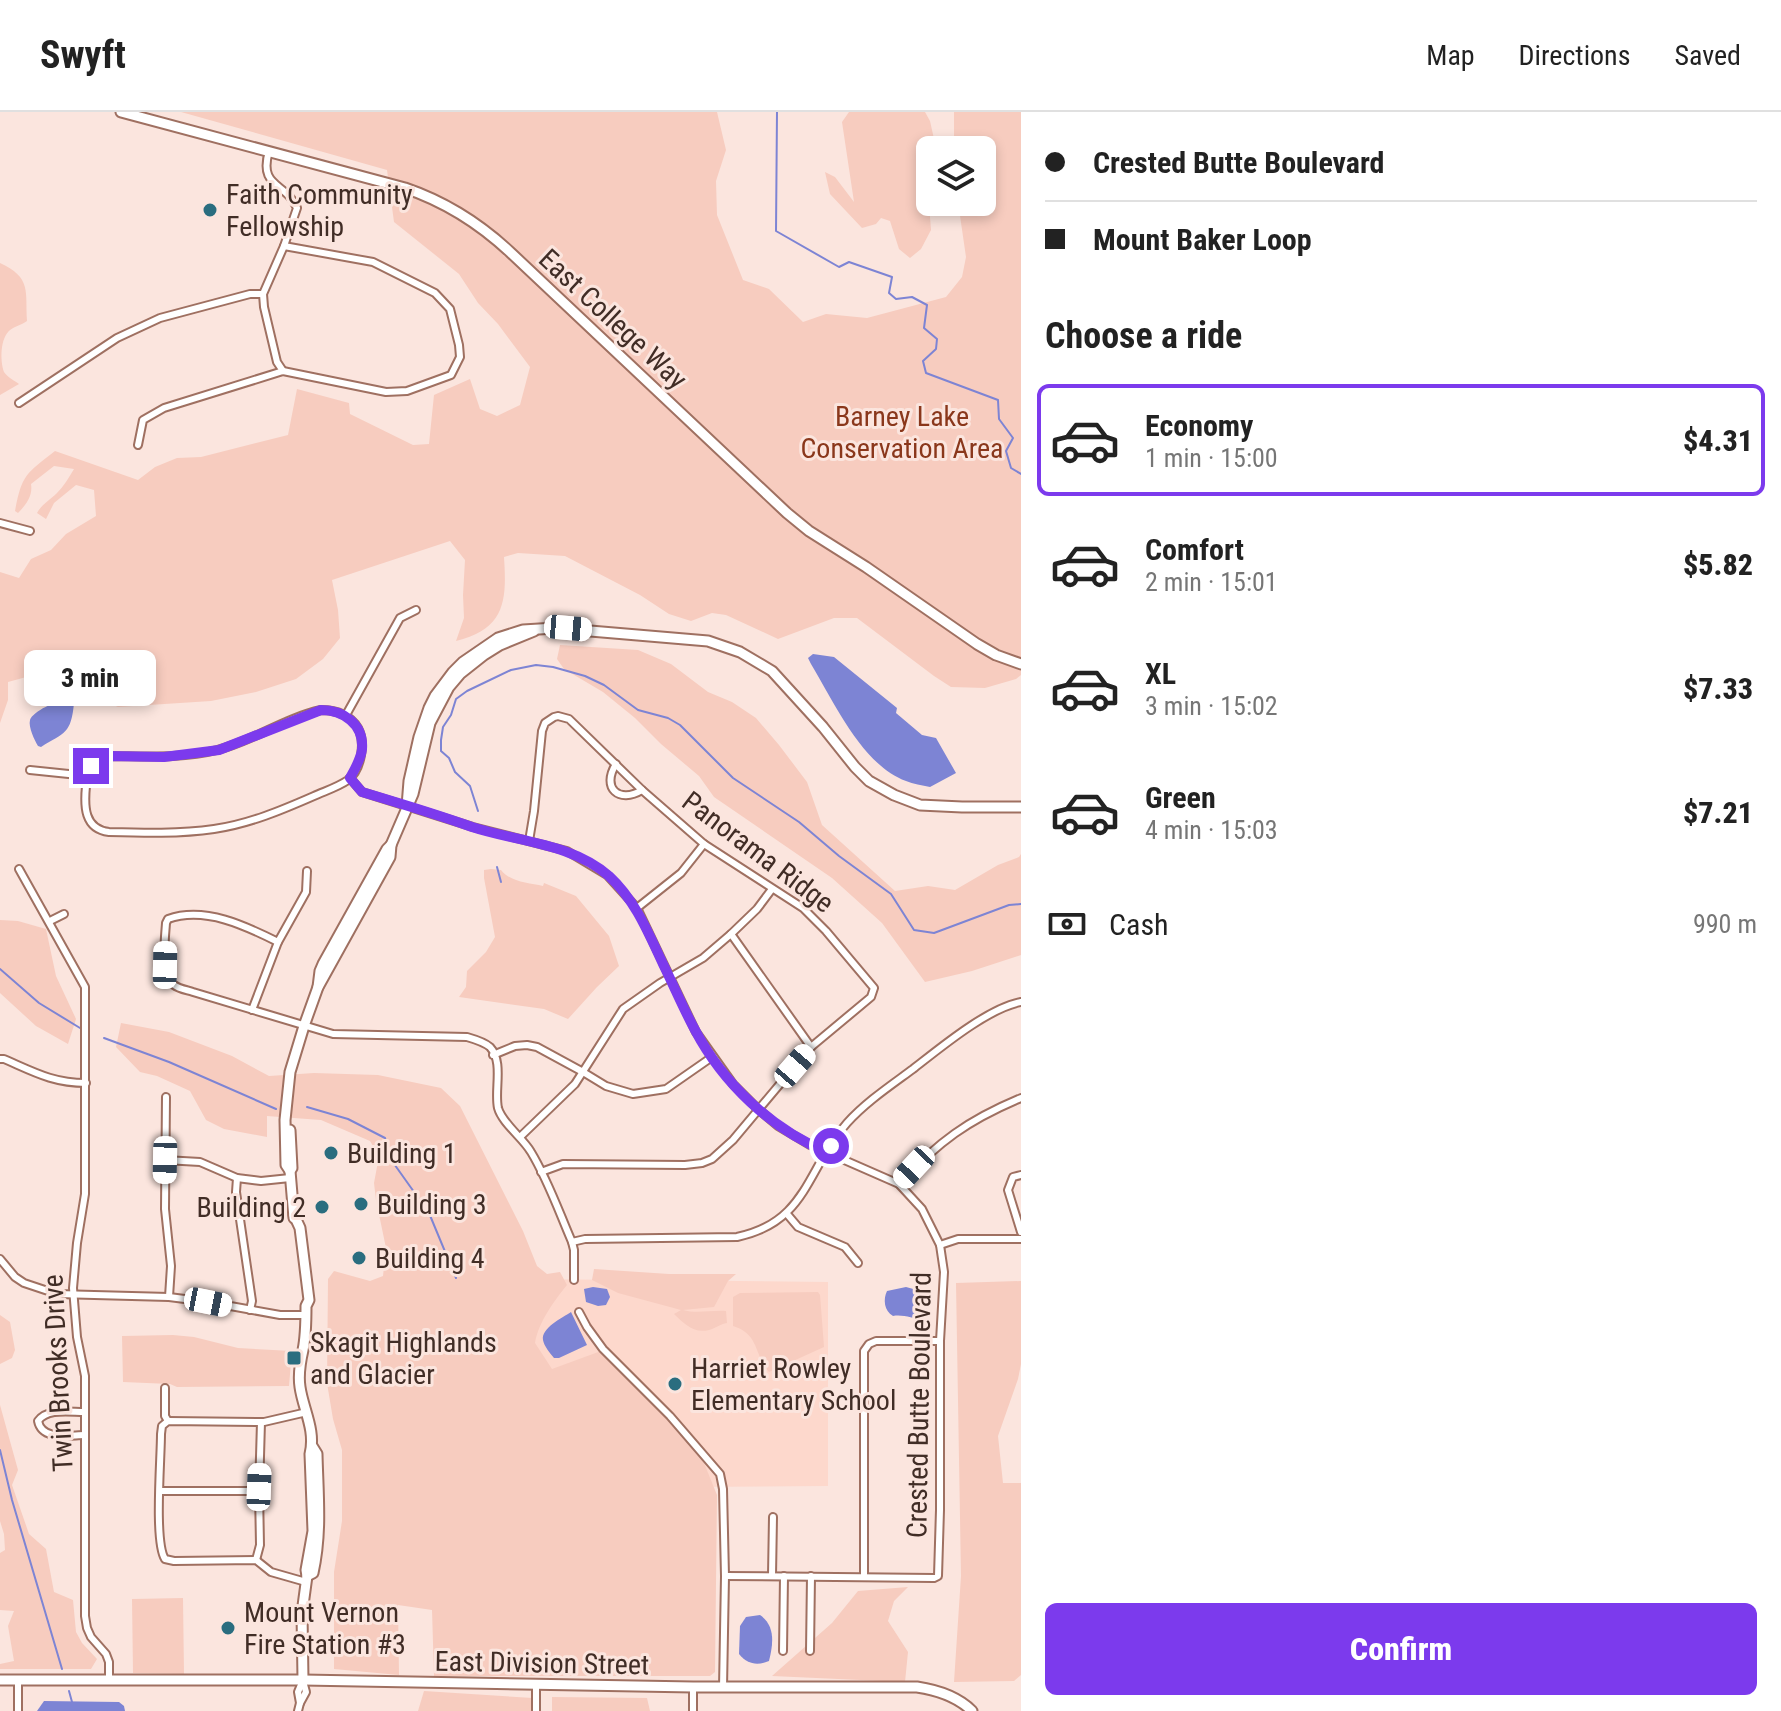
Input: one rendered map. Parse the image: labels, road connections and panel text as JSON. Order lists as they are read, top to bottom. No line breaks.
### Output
{"streets":{"street":["East College Way","Panorama Ridge","Twin Brooks Drive","Crested Butte Boulevard","East Division Street"]},"crossings":[["Panorama Ridge","Crested Butte Boulevard"],["Twin Brooks Drive","East Division Street"]],"parks":["Barney Lake Conservation Area"],"places":{"other":["Faith Community Fellowship","Building 1","Building 3","Building 2","Building 4","Harriet Rowley Elementary School","Mount Vernon Fire Station #3"],"transit":["Skagit Highlands and Glacier"]},"page":{"header":"Swyft","nav":["Map","Directions","Saved"],"banner":["Crested Butte Boulevard","Mount Baker Loop"],"heading":"Choose a ride","list":[{"name":"Economy","note":"1 min · 15:00","value":"$4.31"},{"name":"Comfort","note":"2 min · 15:01","value":"$5.82"},{"name":"XL","note":"3 min · 15:02","value":"$7.33"},{"name":"Green","note":"4 min · 15:03","value":"$7.21"}],"bubble":"3 min","pay":["Cash","990 m"],"buttons":"Confirm"}}
